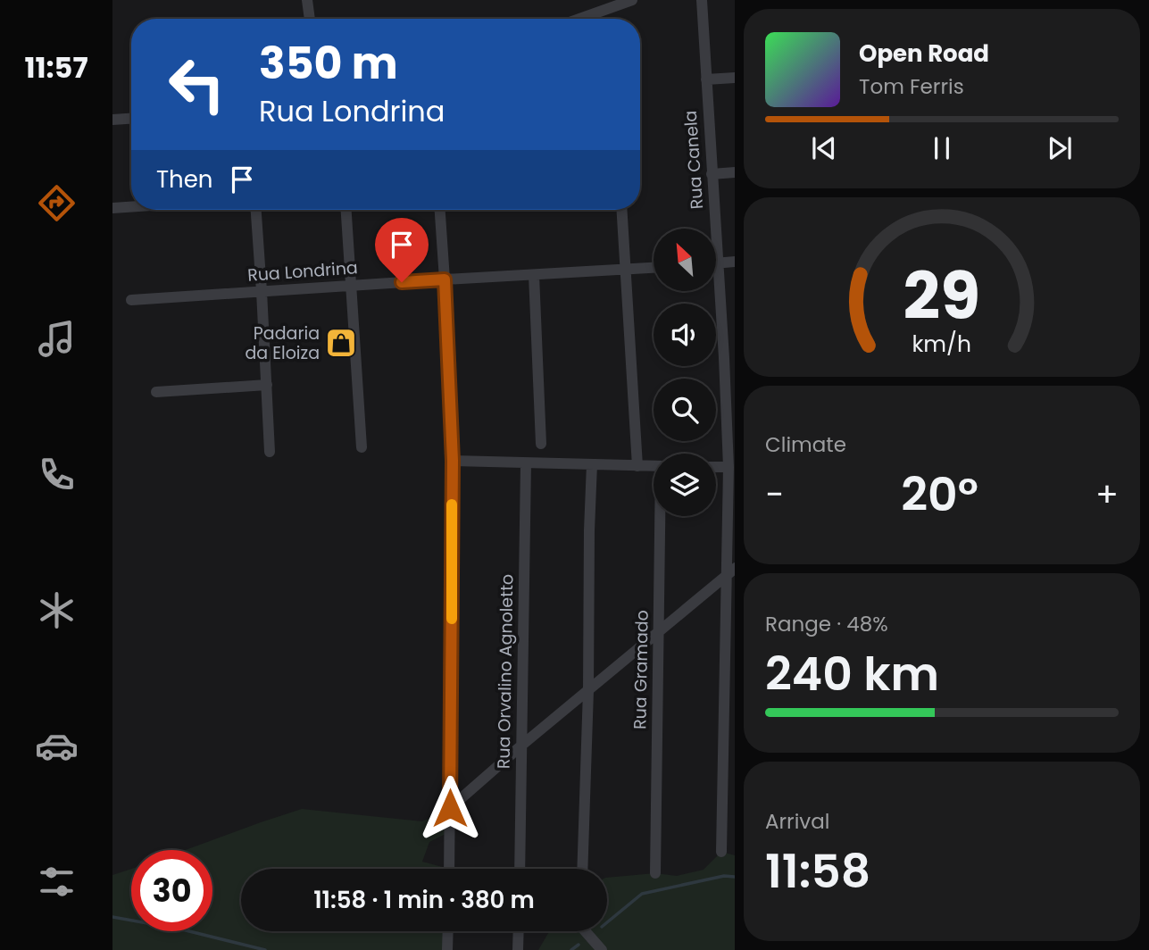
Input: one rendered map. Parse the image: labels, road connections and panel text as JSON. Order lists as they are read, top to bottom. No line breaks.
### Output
{"streets":{"street":["Rua Canela","Rua Londrina","Rua Gramado","Rua Orvalino Agnoletto"]},"places":{"shop":["Padaria da Eloiza"]},"north":"top left","page":{"tabs":"11:57","turn":["350 m","Rua Londrina"],"song":["Open Road","Tom Ferris"],"then":"Then","tile":["Climate",["Range · 48%","240 km"],["Arrival","11:58"]],"heat":["−","20°","+"],"limit":"30","trip":"11:58 · 1 min · 380 m","gauge":["29","km/h"]}}
